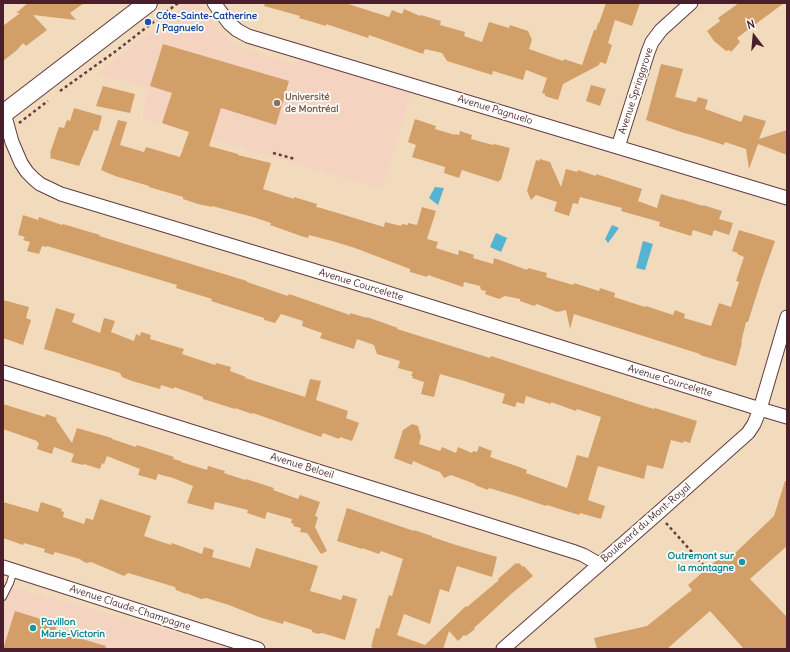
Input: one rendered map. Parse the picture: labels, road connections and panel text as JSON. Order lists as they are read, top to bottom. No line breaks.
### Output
{"streets":{"street":["Avenue Springgrove","Avenue Pagnuelo","Avenue Courcelette","Avenue Beloeil","Boulevard du Mont-Royal","Avenue Claude-Champagne"]},"crossings":[["Avenue Springgrove","Avenue Pagnuelo"],["Avenue Courcelette","Boulevard du Mont-Royal"],["Avenue Beloeil","Boulevard du Mont-Royal"]],"places":["Côte-Sainte-Catherine / Pagnuelo","Université de Montréal","Outremont sur la montagne","Pavillon Marie-Victorin"],"north":"top"}
